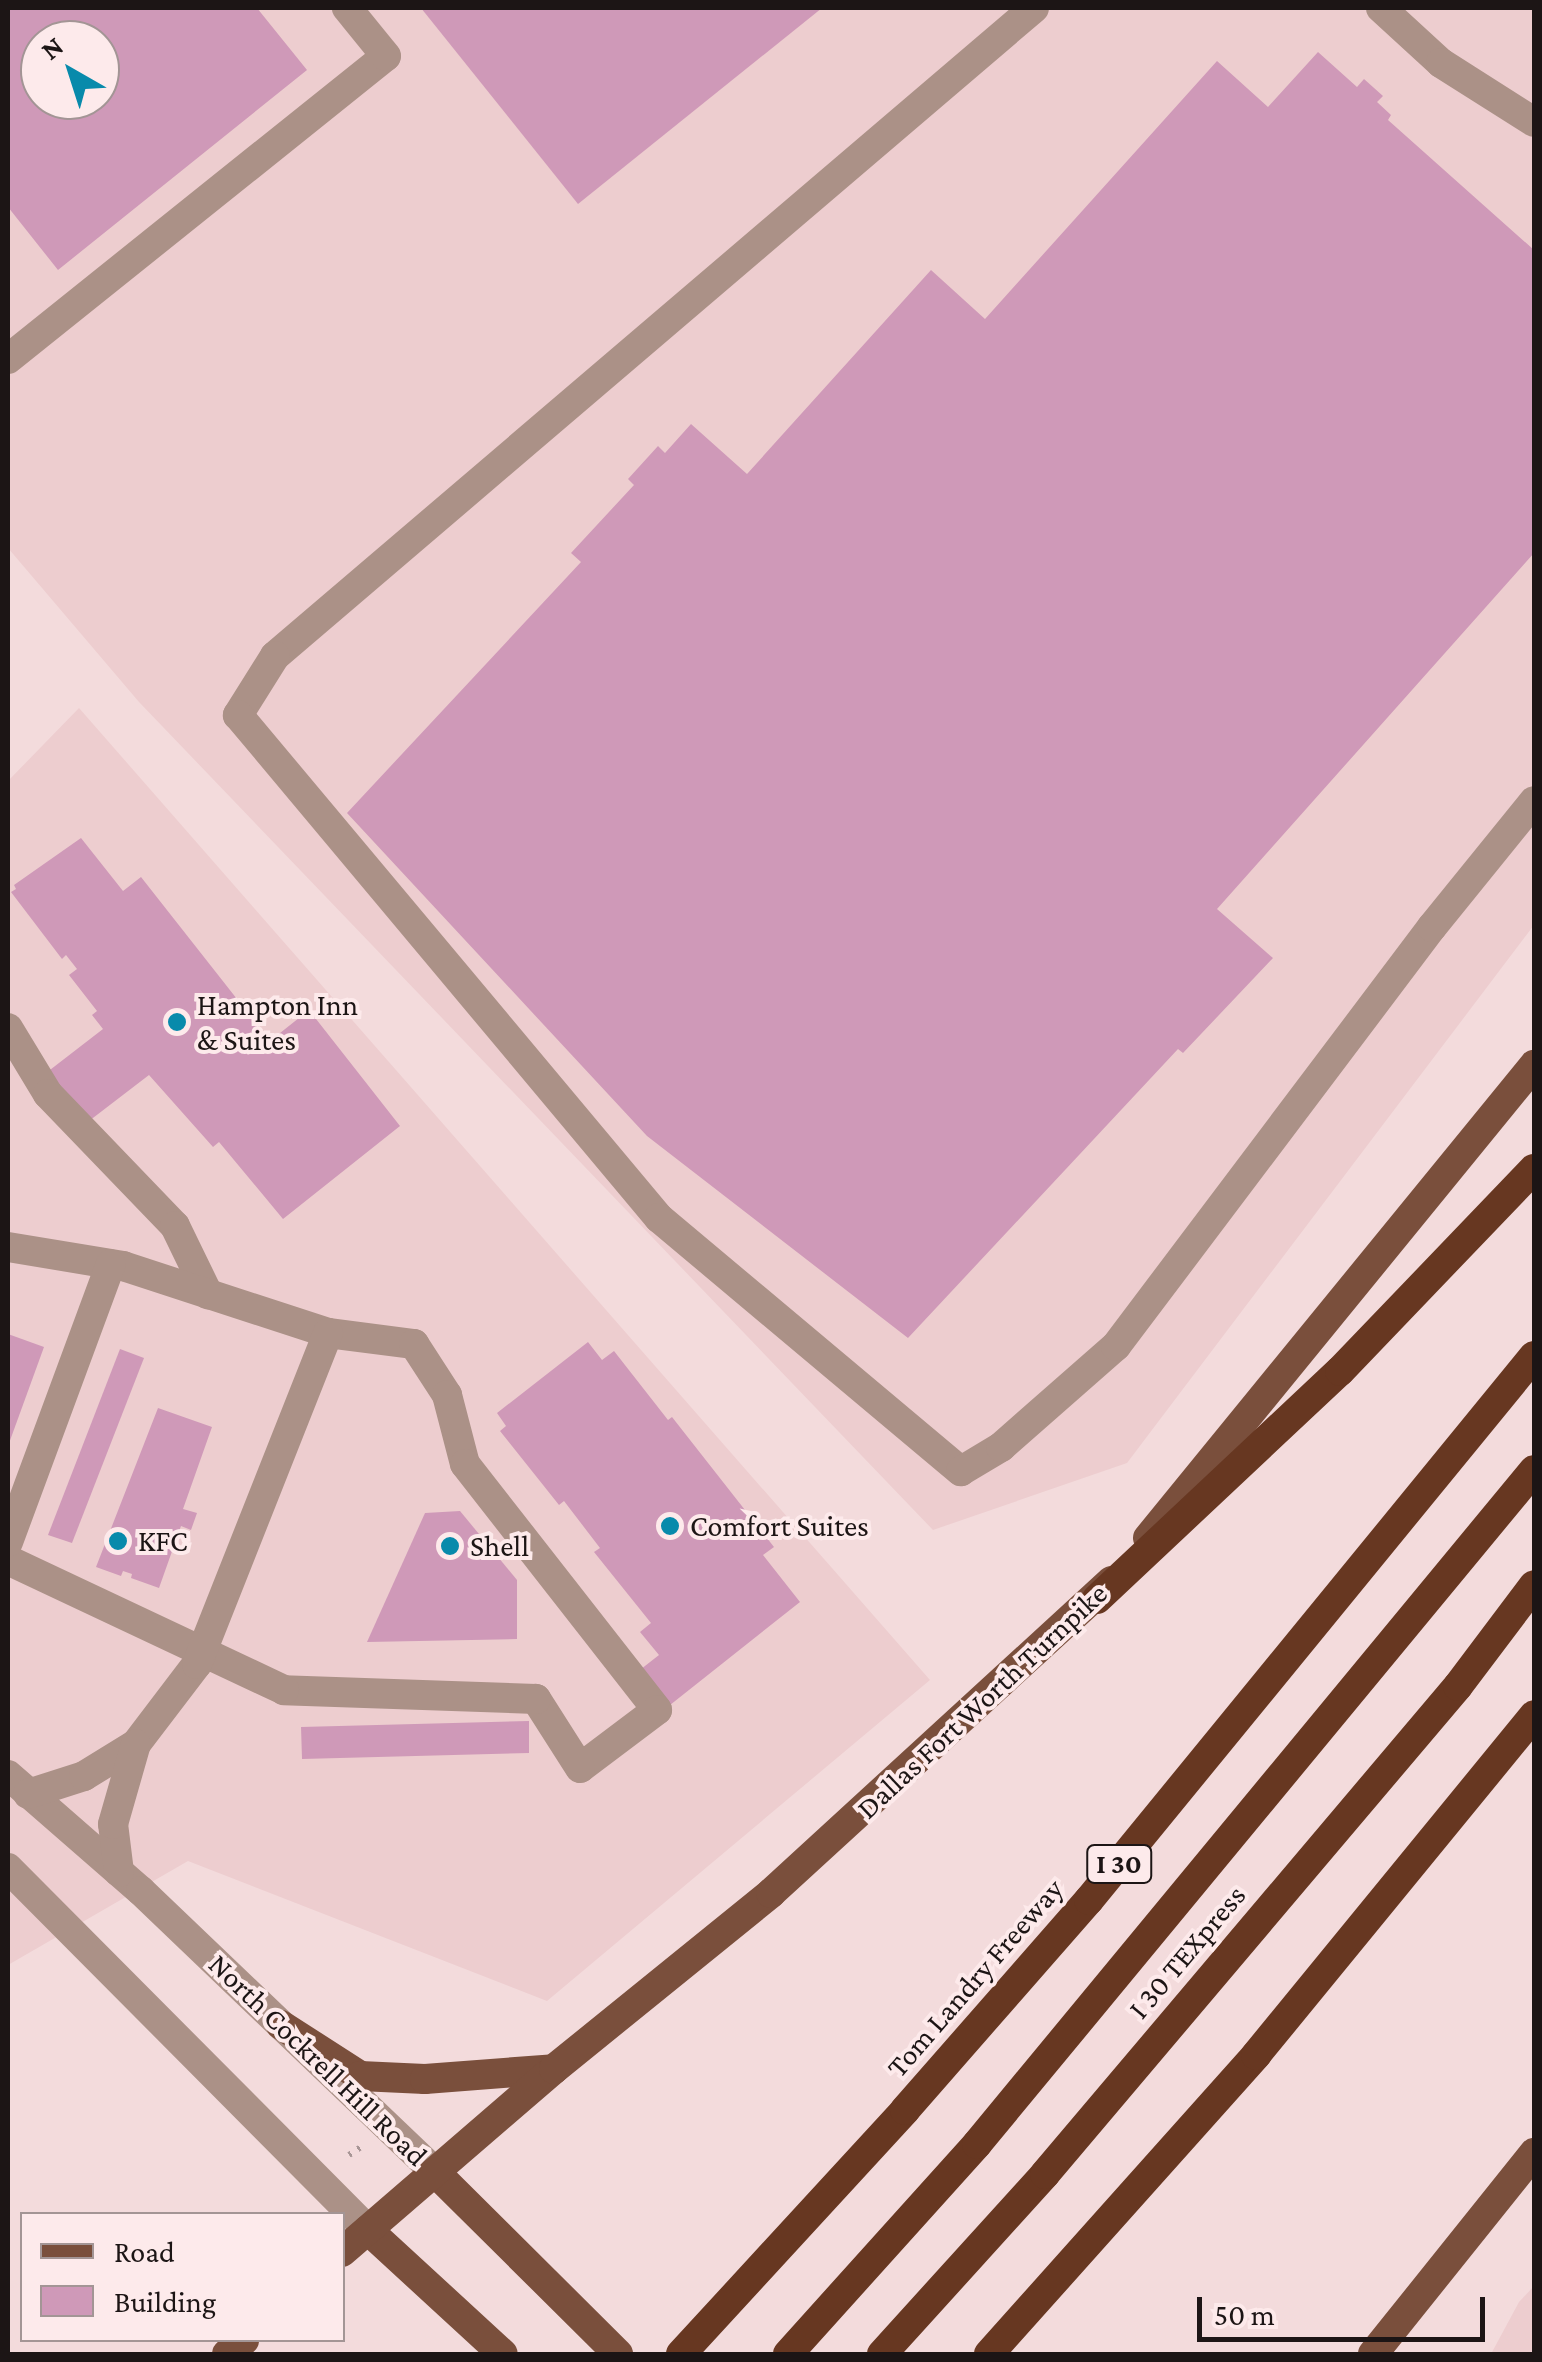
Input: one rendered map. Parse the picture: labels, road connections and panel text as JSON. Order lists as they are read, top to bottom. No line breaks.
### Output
{"streets":{"highway":["I 30","I 30 TEXpress","Tom Landry Freeway"],"main road":["Dallas Fort Worth Turnpike","North Cockrell Hill Road"]},"crossings":[["Dallas Fort Worth Turnpike","North Cockrell Hill Road"]],"places":["Hampton Inn & Suites","Comfort Suites","KFC","Shell"],"legend":["Road","Building"],"scale_bar":"50 m","north":"top left"}
